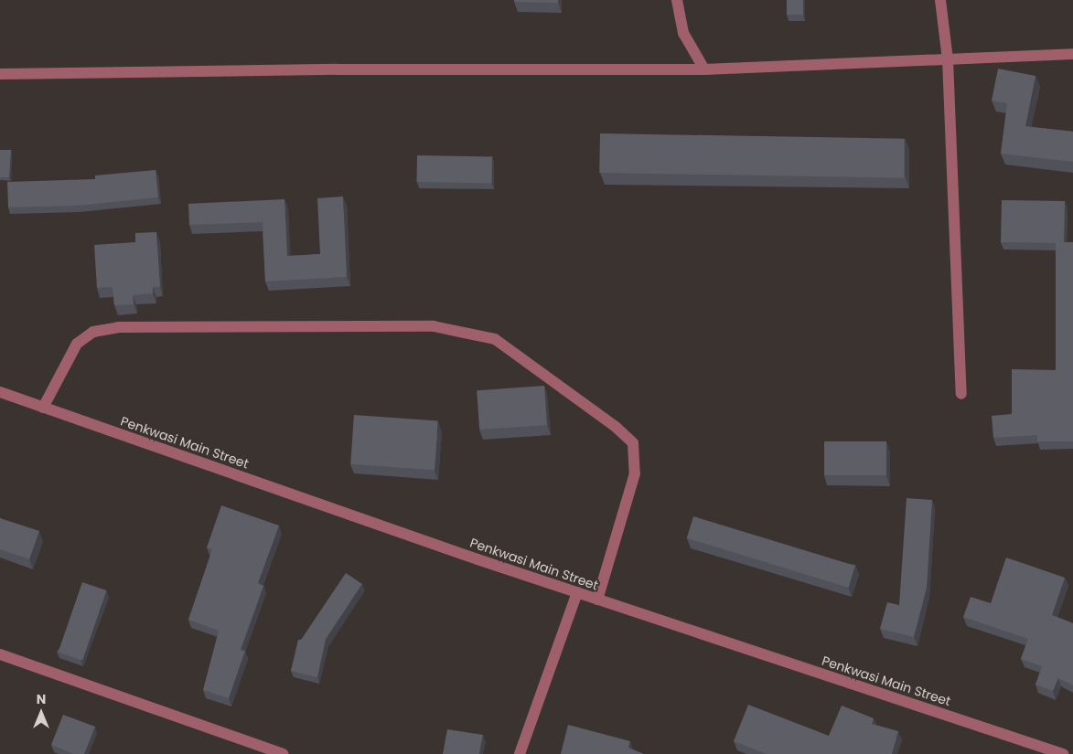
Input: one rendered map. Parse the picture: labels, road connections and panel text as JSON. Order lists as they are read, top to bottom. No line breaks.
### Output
{"streets":{"street":["Penkwasi Main Street"]},"north":"top"}
